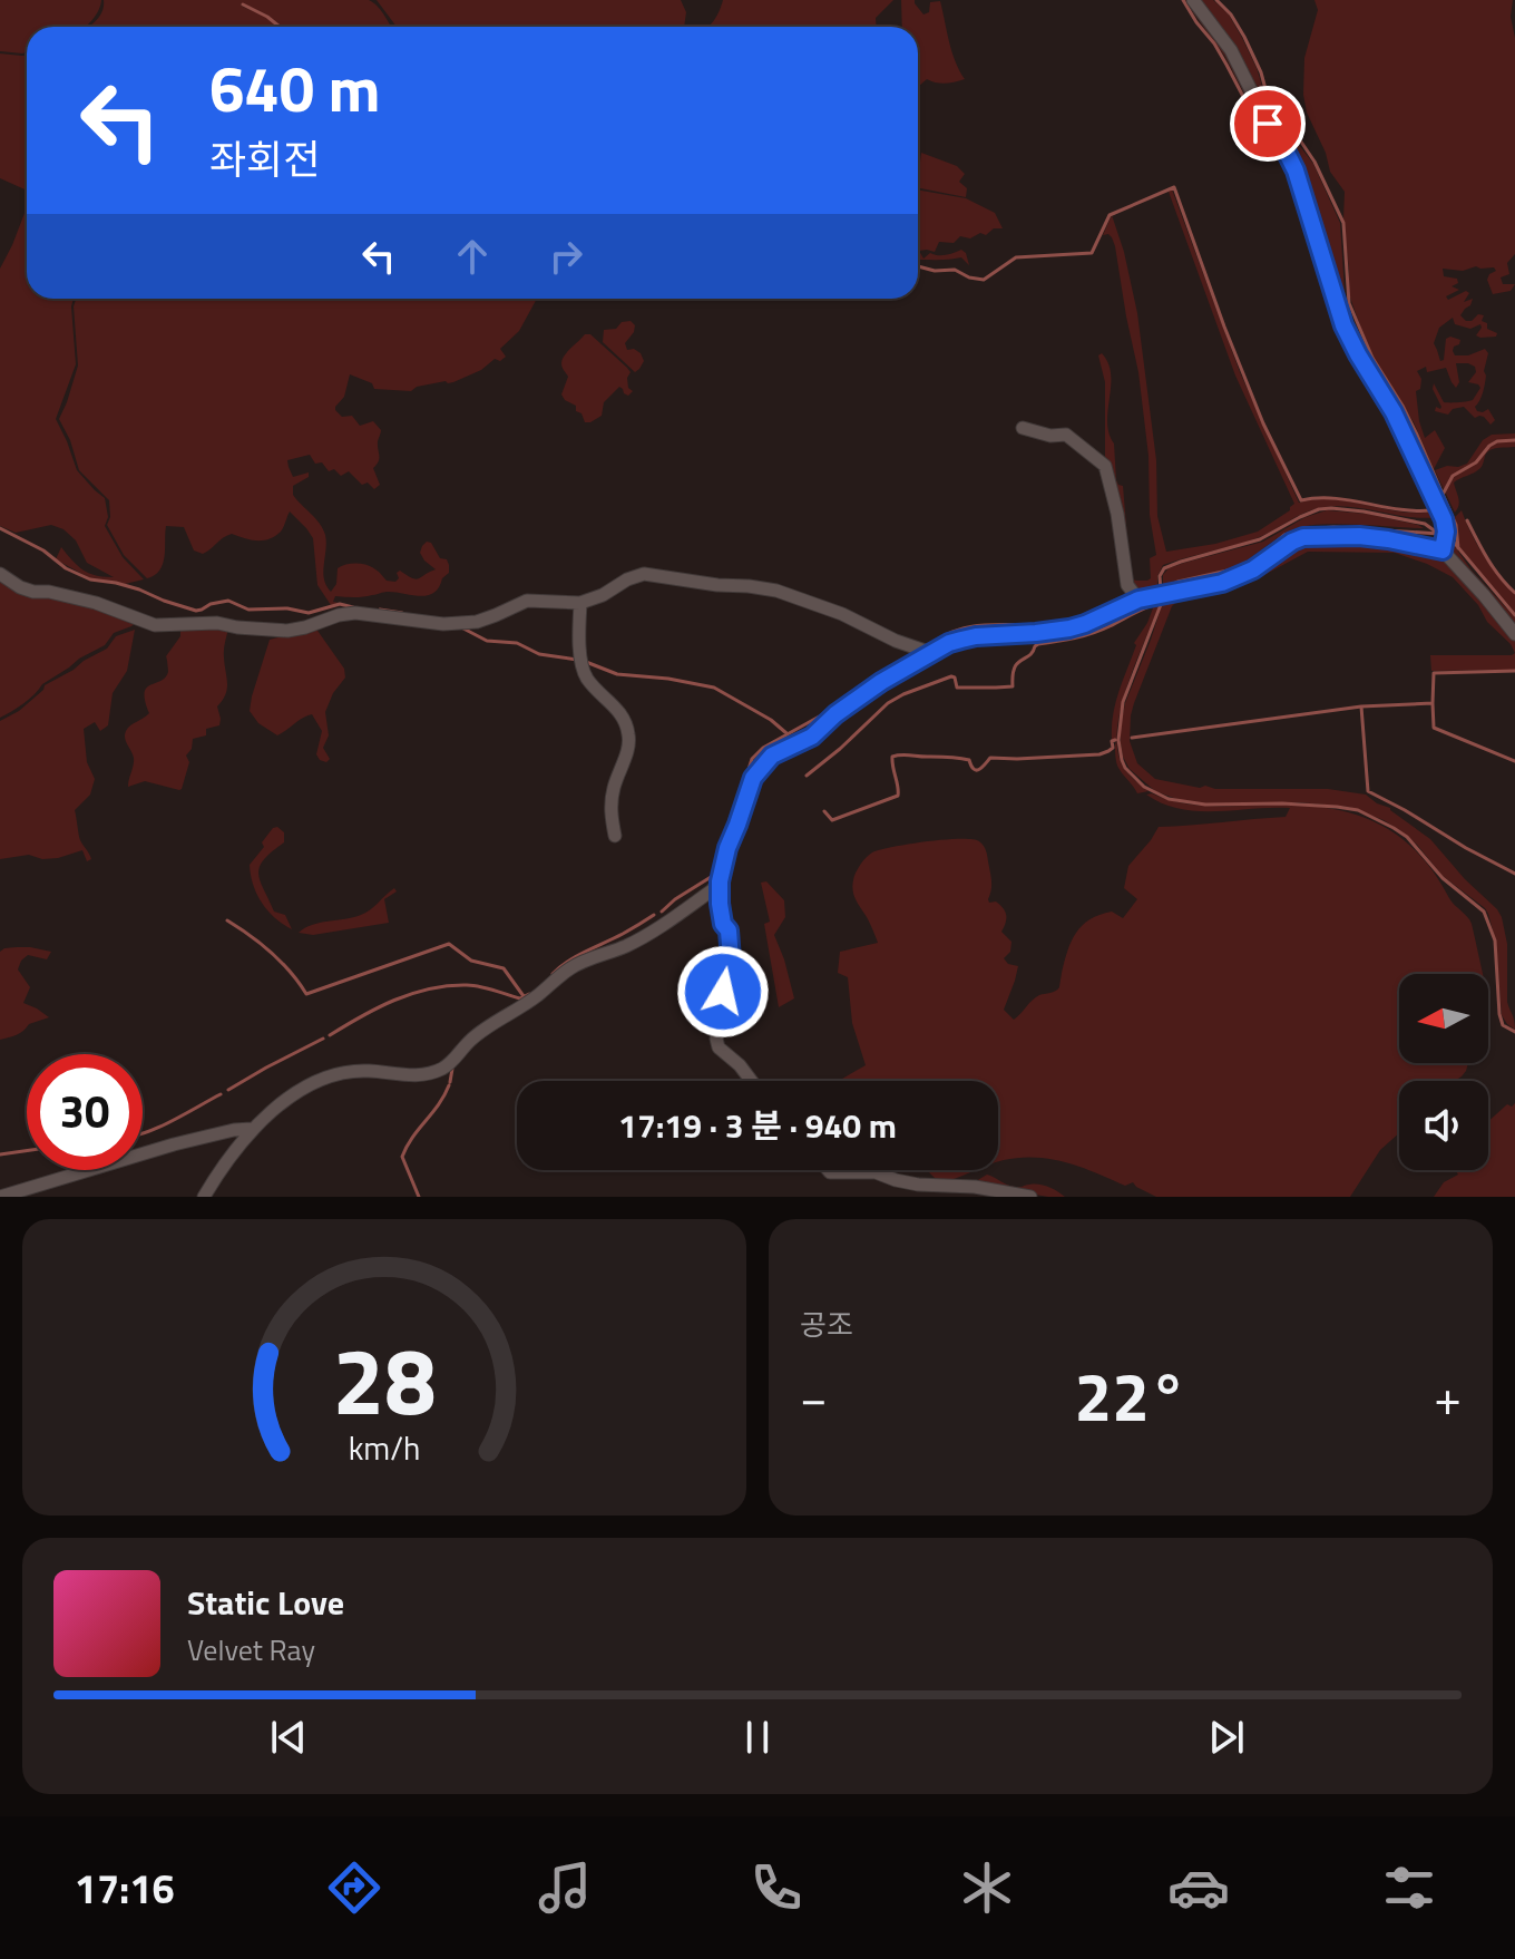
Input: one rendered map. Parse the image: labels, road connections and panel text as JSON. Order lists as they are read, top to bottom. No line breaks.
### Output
{"north":"left","page":{"turn":["640 m","좌회전"],"limit":"30","trip":"17:19 · 3 분 · 940 m","tile":"공조","heat":["−","22°","+"],"song":["Static Love","Velvet Ray"],"tabs":"17:16","gauge":["28","km/h"]}}
